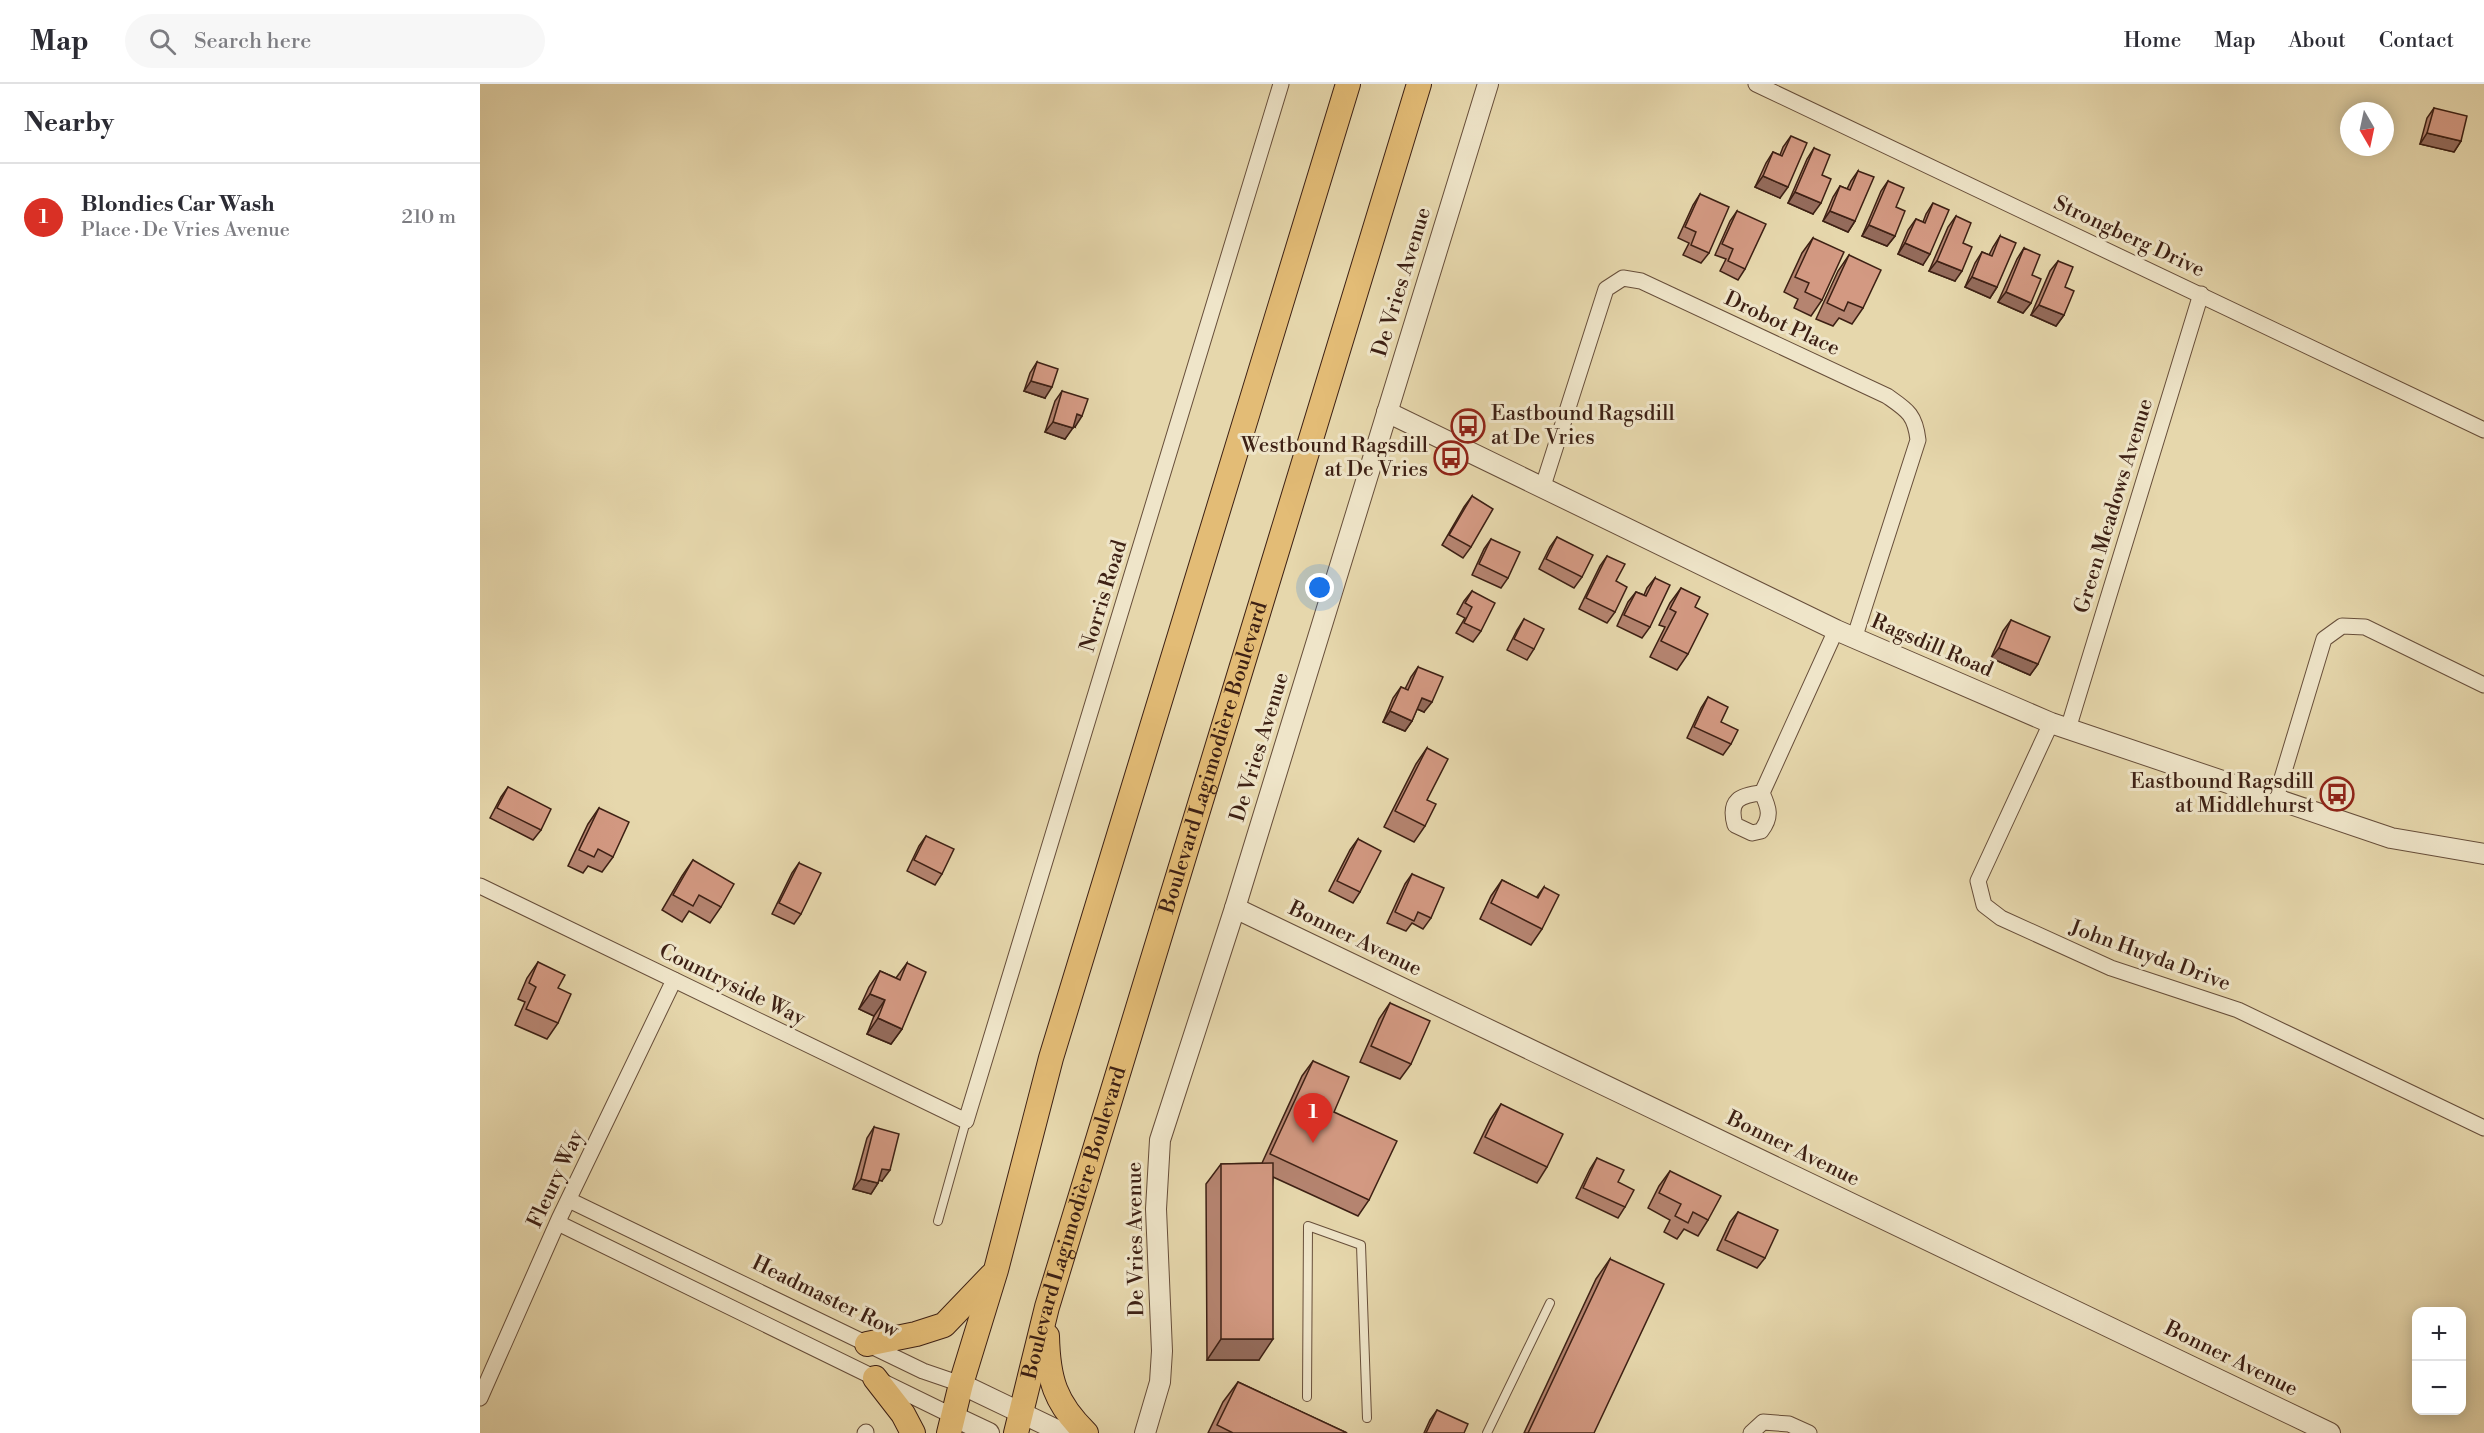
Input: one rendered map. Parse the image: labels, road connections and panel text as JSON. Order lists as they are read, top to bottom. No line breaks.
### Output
{"streets":{"main road":["Boulevard Lagimodière Boulevard"],"street":["Strongberg Drive","De Vries Avenue","Drobot Place","Green Meadows Avenue","Norris Road","Ragsdill Road","Bonner Avenue","John Huyda Drive","Countryside Way","Fleury Way","Headmaster Row"]},"crossings":[["Strongberg Drive","Green Meadows Avenue"],["De Vries Avenue","Ragsdill Road"],["De Vries Avenue","Bonner Avenue"],["Drobot Place","Ragsdill Road"],["Green Meadows Avenue","Ragsdill Road"],["Green Meadows Avenue","John Huyda Drive"],["Norris Road","Countryside Way"],["Ragsdill Road","John Huyda Drive"],["Boulevard Lagimodière Boulevard","Headmaster Row"],["Countryside Way","Fleury Way"],["Fleury Way","Headmaster Row"]],"places":{"bus stop":["Eastbound Ragsdill at De Vries","Westbound Ragsdill at De Vries","Eastbound Ragsdill at Middlehurst"]},"north":"bottom","page":{"header":"Map","search":"Search here","nav":["Home","Map","About","Contact"],"heading":"Nearby","list":[{"mark":"1","name":"Blondies Car Wash","note":"Place · De Vries Avenue","value":"210 m"}],"pins":"1","map_buttons":["+","−"]}}
